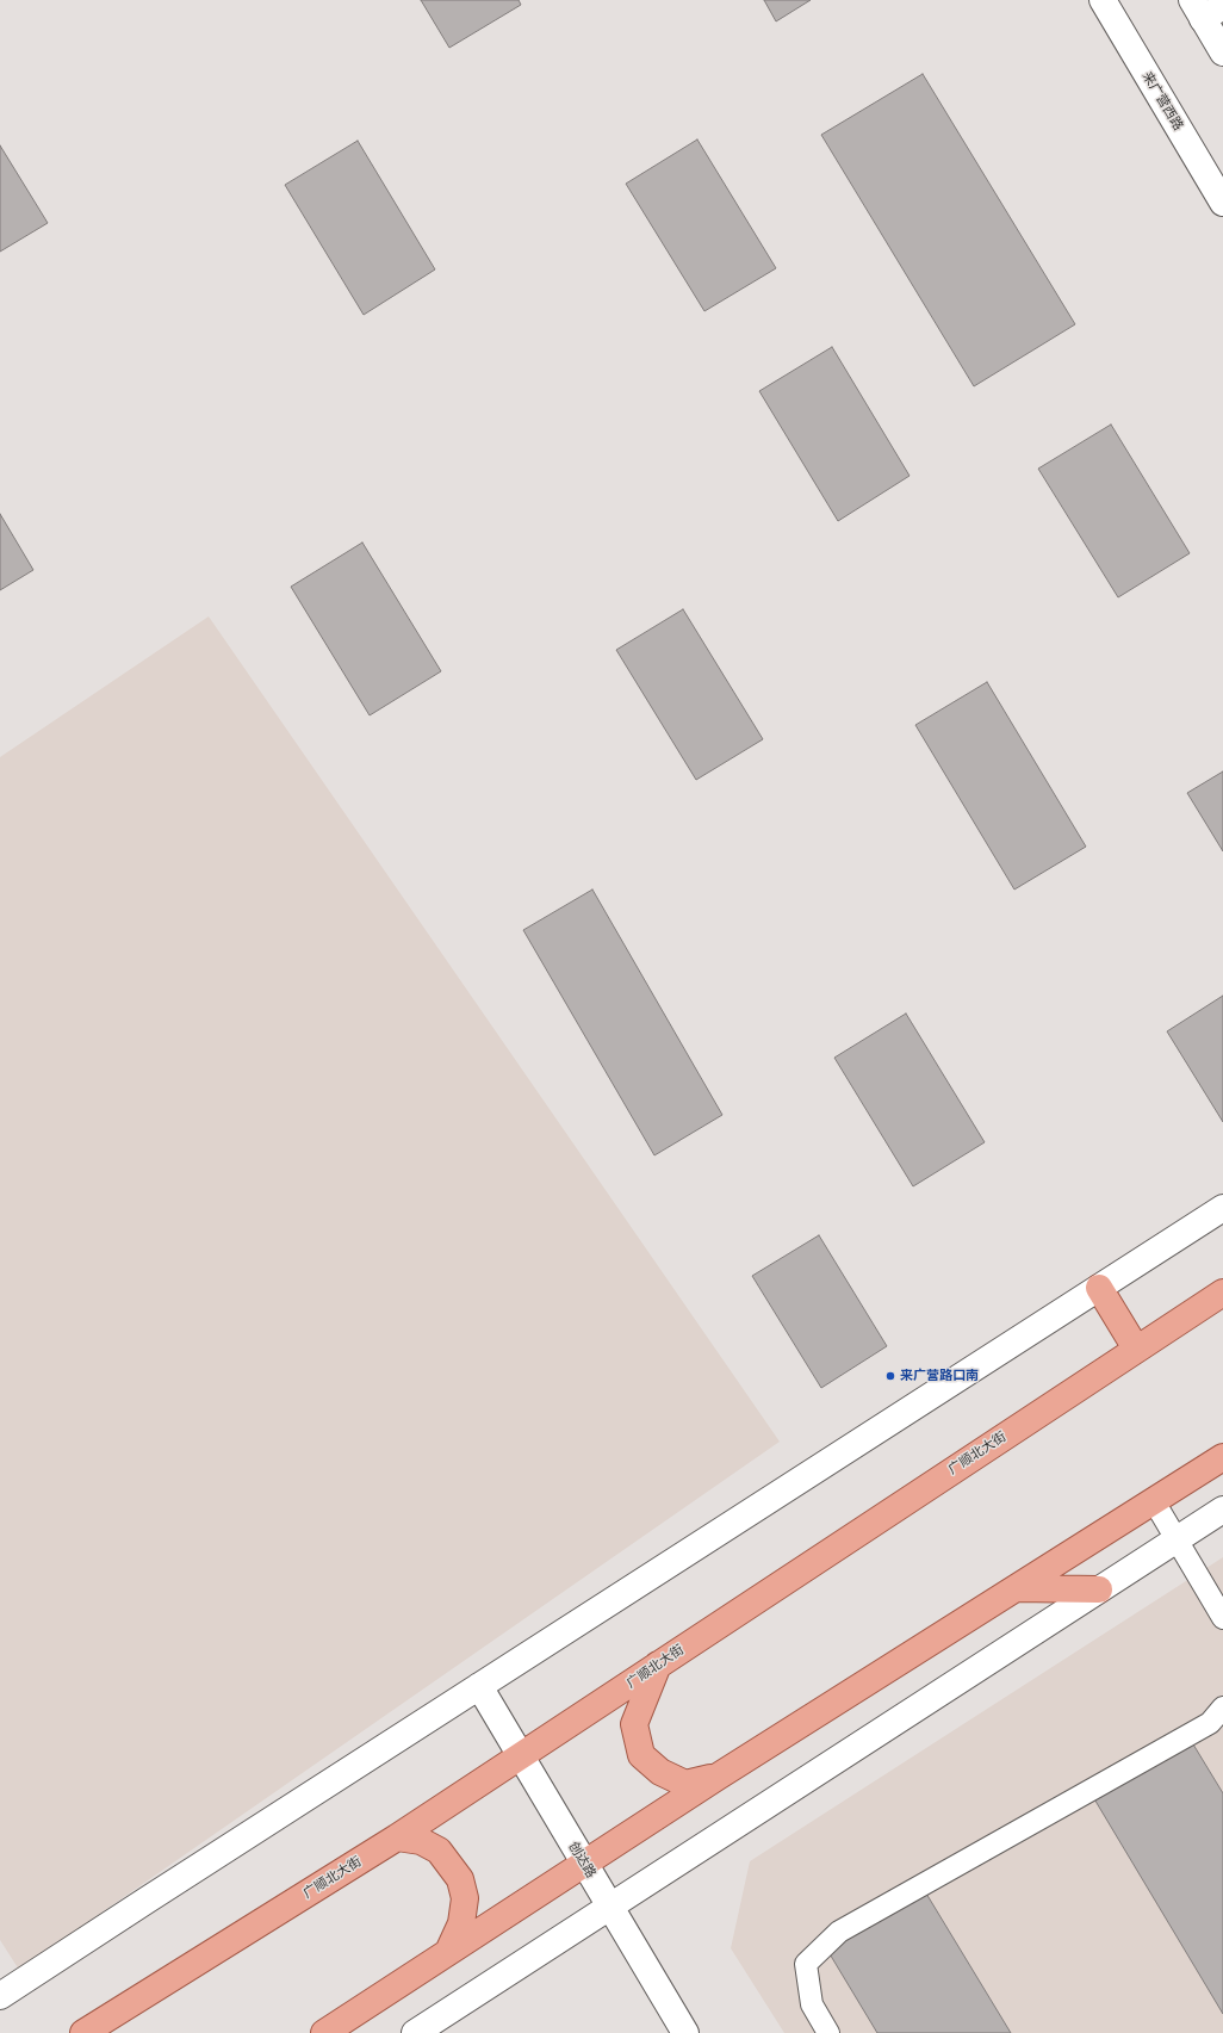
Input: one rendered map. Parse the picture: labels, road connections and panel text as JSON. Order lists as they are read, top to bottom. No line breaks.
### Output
{"streets":{"main road":["广顺北大街"],"street":["来广营西路","创达路"]},"crossings":[["广顺北大街","创达路"]],"places":["来广营路口南"]}
